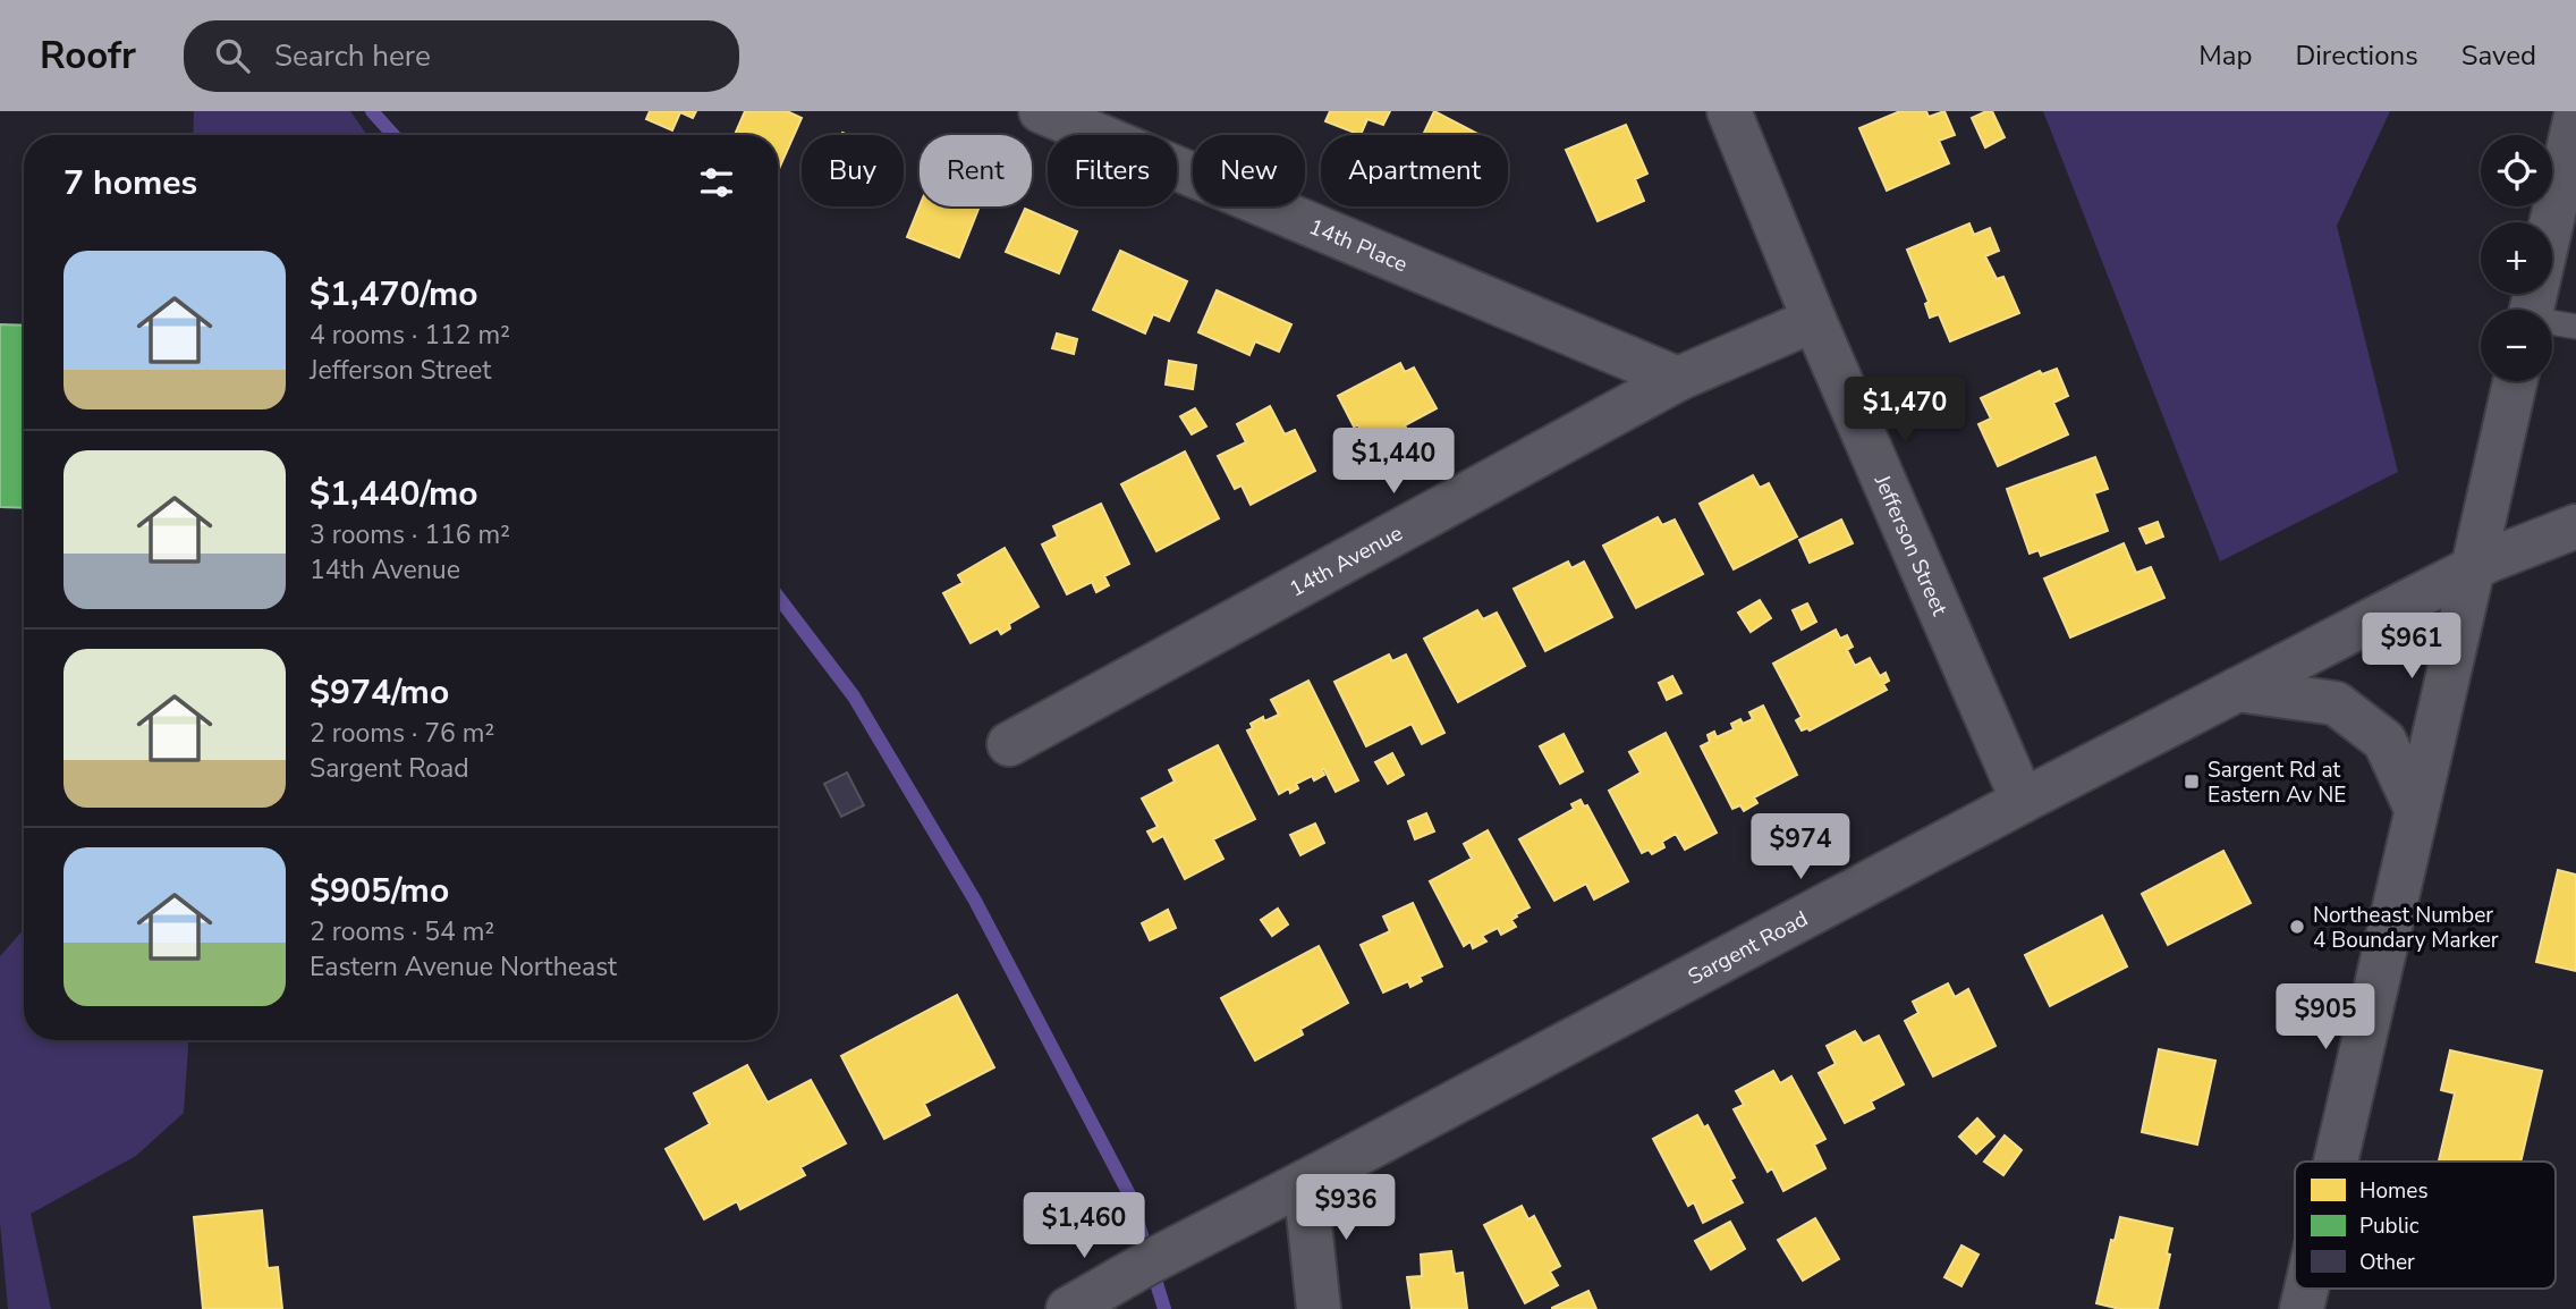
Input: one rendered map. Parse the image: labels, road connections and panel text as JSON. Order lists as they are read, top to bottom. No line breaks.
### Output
{"streets":{"street":["14th Place","Jefferson Street","14th Avenue","Sargent Road"]},"crossings":[["14th Place","14th Avenue"],["Jefferson Street","14th Avenue"],["Jefferson Street","Sargent Road"]],"places":{"transit":["Sargent Rd at Eastern Av NE"],"other":["Northeast Number 4 Boundary Marker"]},"legend":["Homes","Public","Other"],"page":{"header":"Roofr","search":"Search here","nav":["Map","Directions","Saved"],"map_buttons":["+","−"],"chip":["Buy","Rent","Filters","New","Apartment"],"heading":"7 homes","list":[{"name":"$1,470/mo","note":"4 rooms · 112 m² · Jefferson Street"},{"name":"$1,440/mo","note":"3 rooms · 116 m² · 14th Avenue"},{"name":"$974/mo","note":"2 rooms · 76 m² · Sargent Road"},{"name":"$905/mo","note":"2 rooms · 54 m² · Eastern Avenue Northeast"}],"price":["$1,470","$1,440","$961","$974","$905","$936","$1,460"]}}
